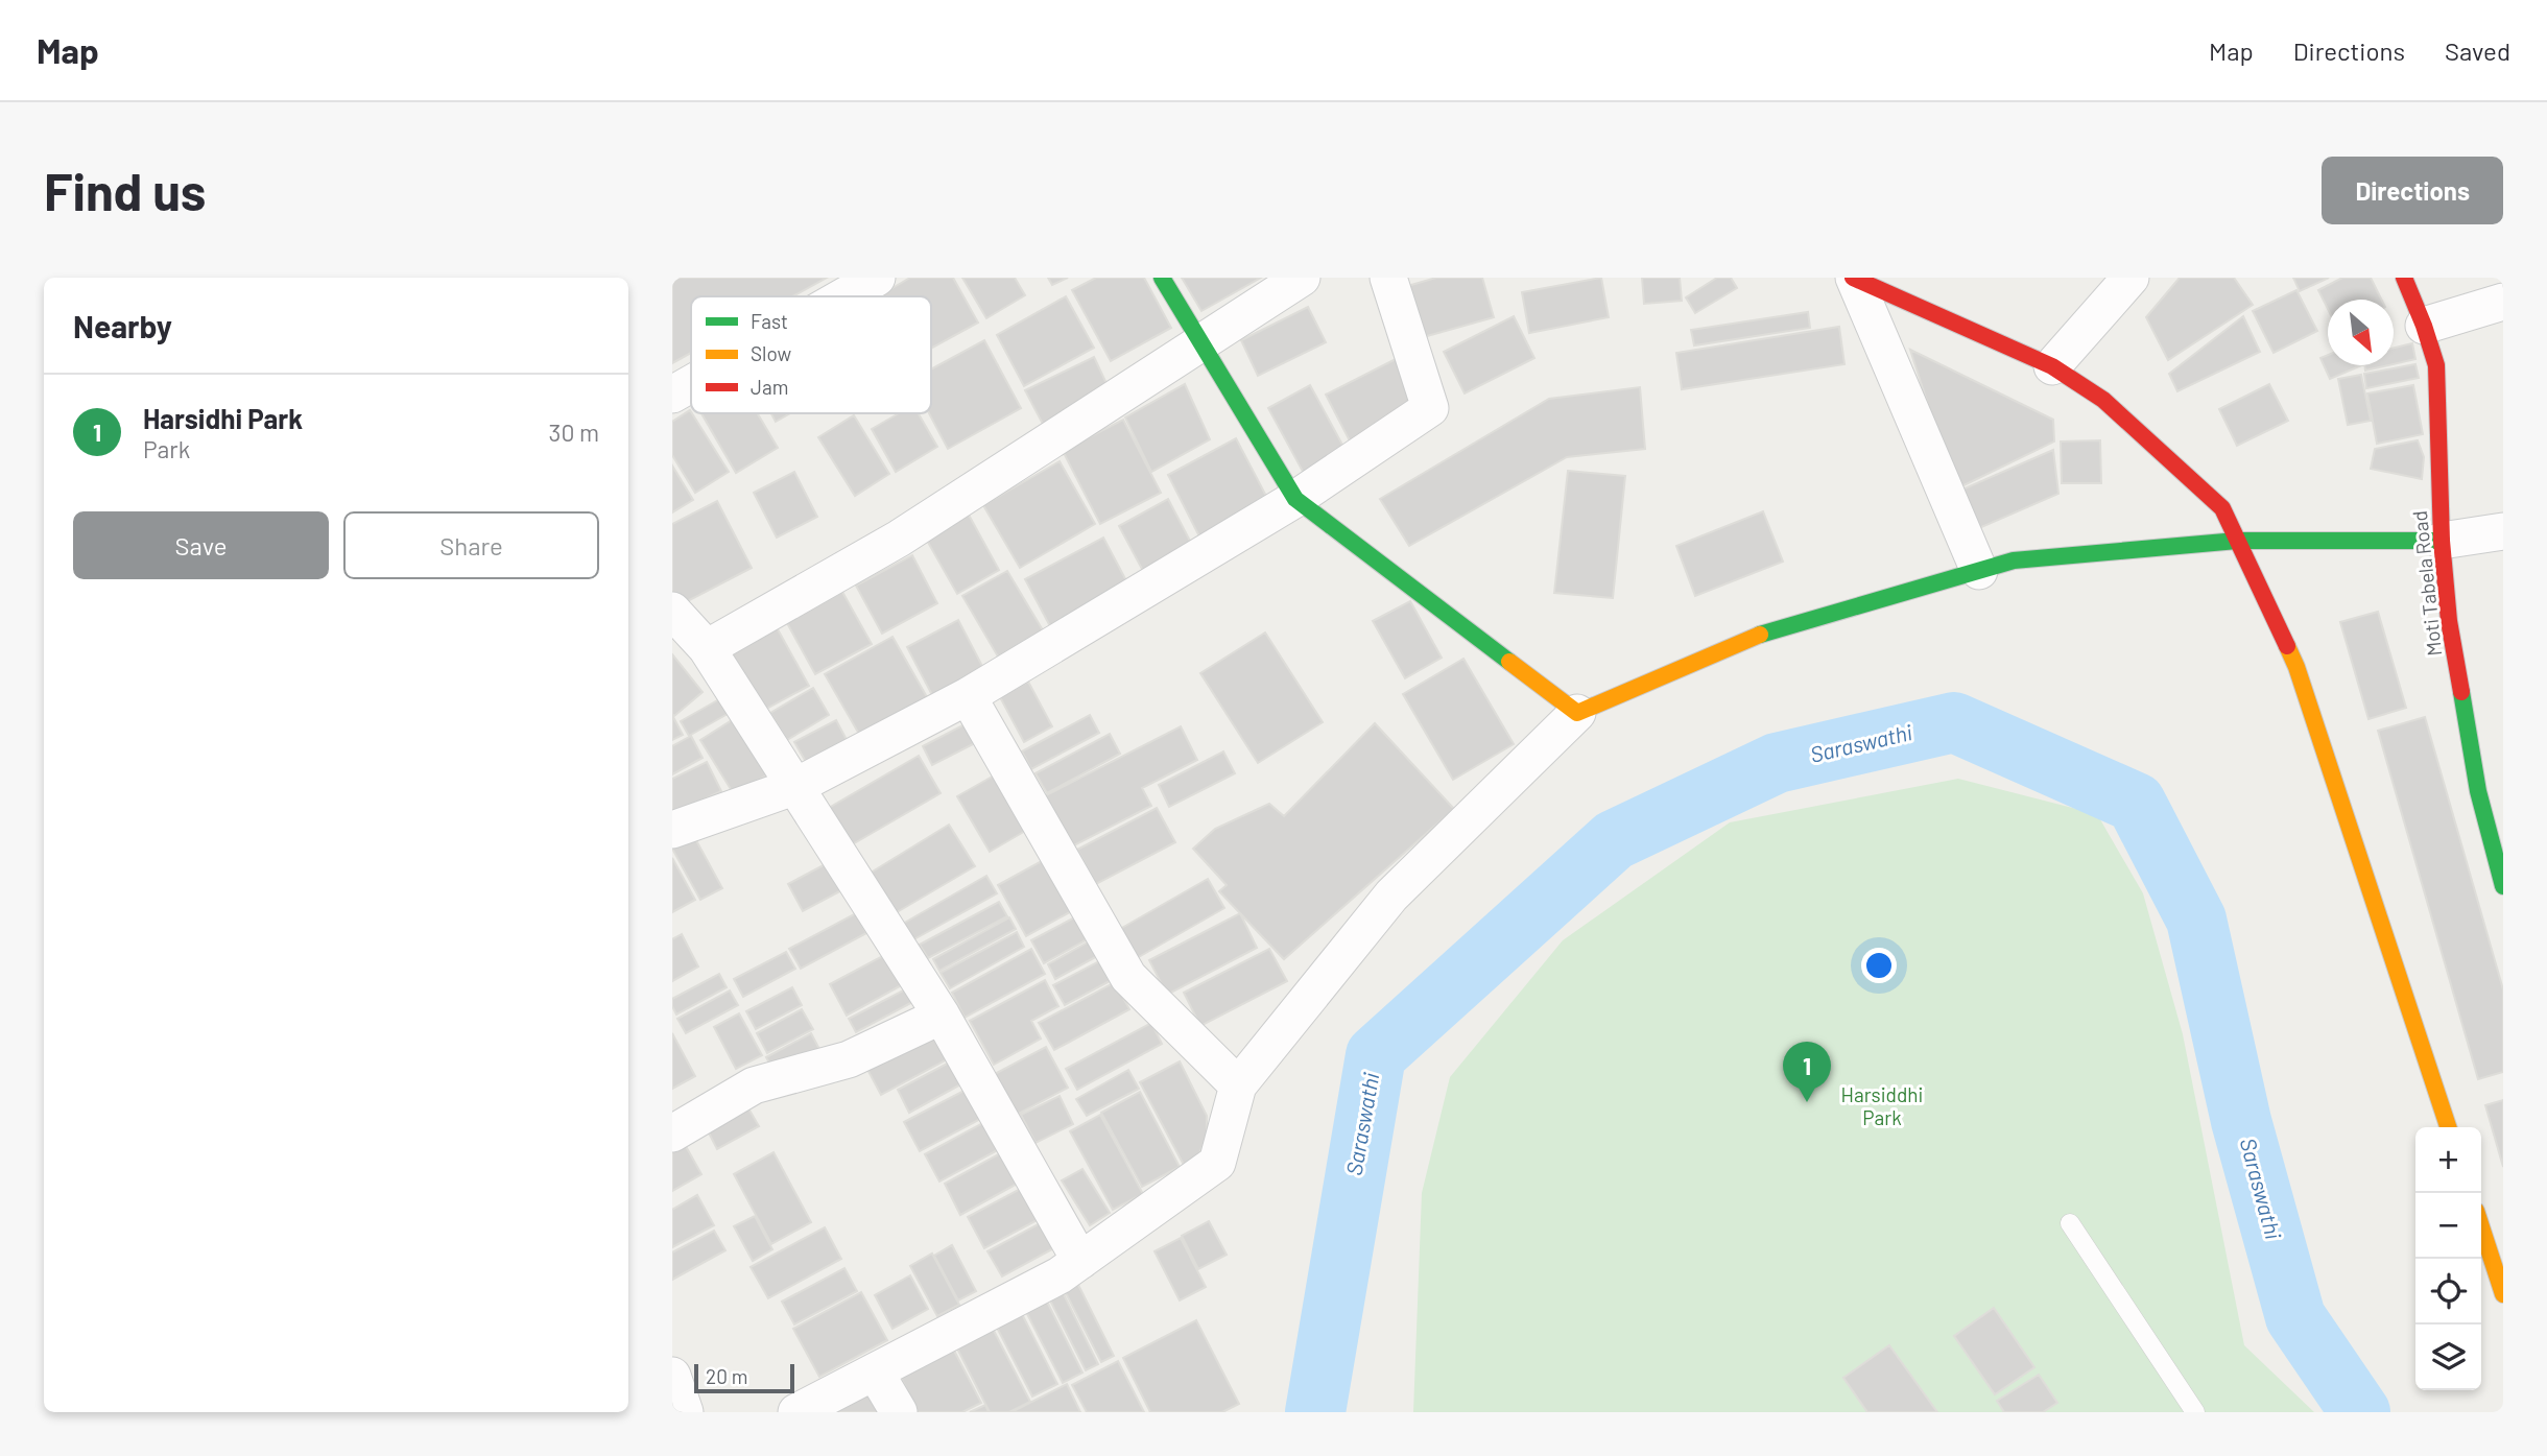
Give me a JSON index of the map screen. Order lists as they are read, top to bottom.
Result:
{
  "streets": {
    "main road": ["Moti Tabela Road"]
  },
  "water": ["Saraswathi"],
  "parks": ["Harsiddhi Park"],
  "legend": ["Fast", "Slow", "Jam"],
  "scale_bar": "20 m",
  "north": "bottom right",
  "page": {
    "header": "Map",
    "nav": ["Map", "Directions", "Saved"],
    "buttons": [
      "Directions",
      ["Save", "Share"]
    ],
    "title": "Find us",
    "heading": "Nearby",
    "list": [
      {
        "mark": "1",
        "name": "Harsidhi Park",
        "note": "Park",
        "value": "30 m"
      }
    ],
    "pins": "1",
    "map_buttons": ["+", "−"],
    "scale": "20 m"
  }
}
